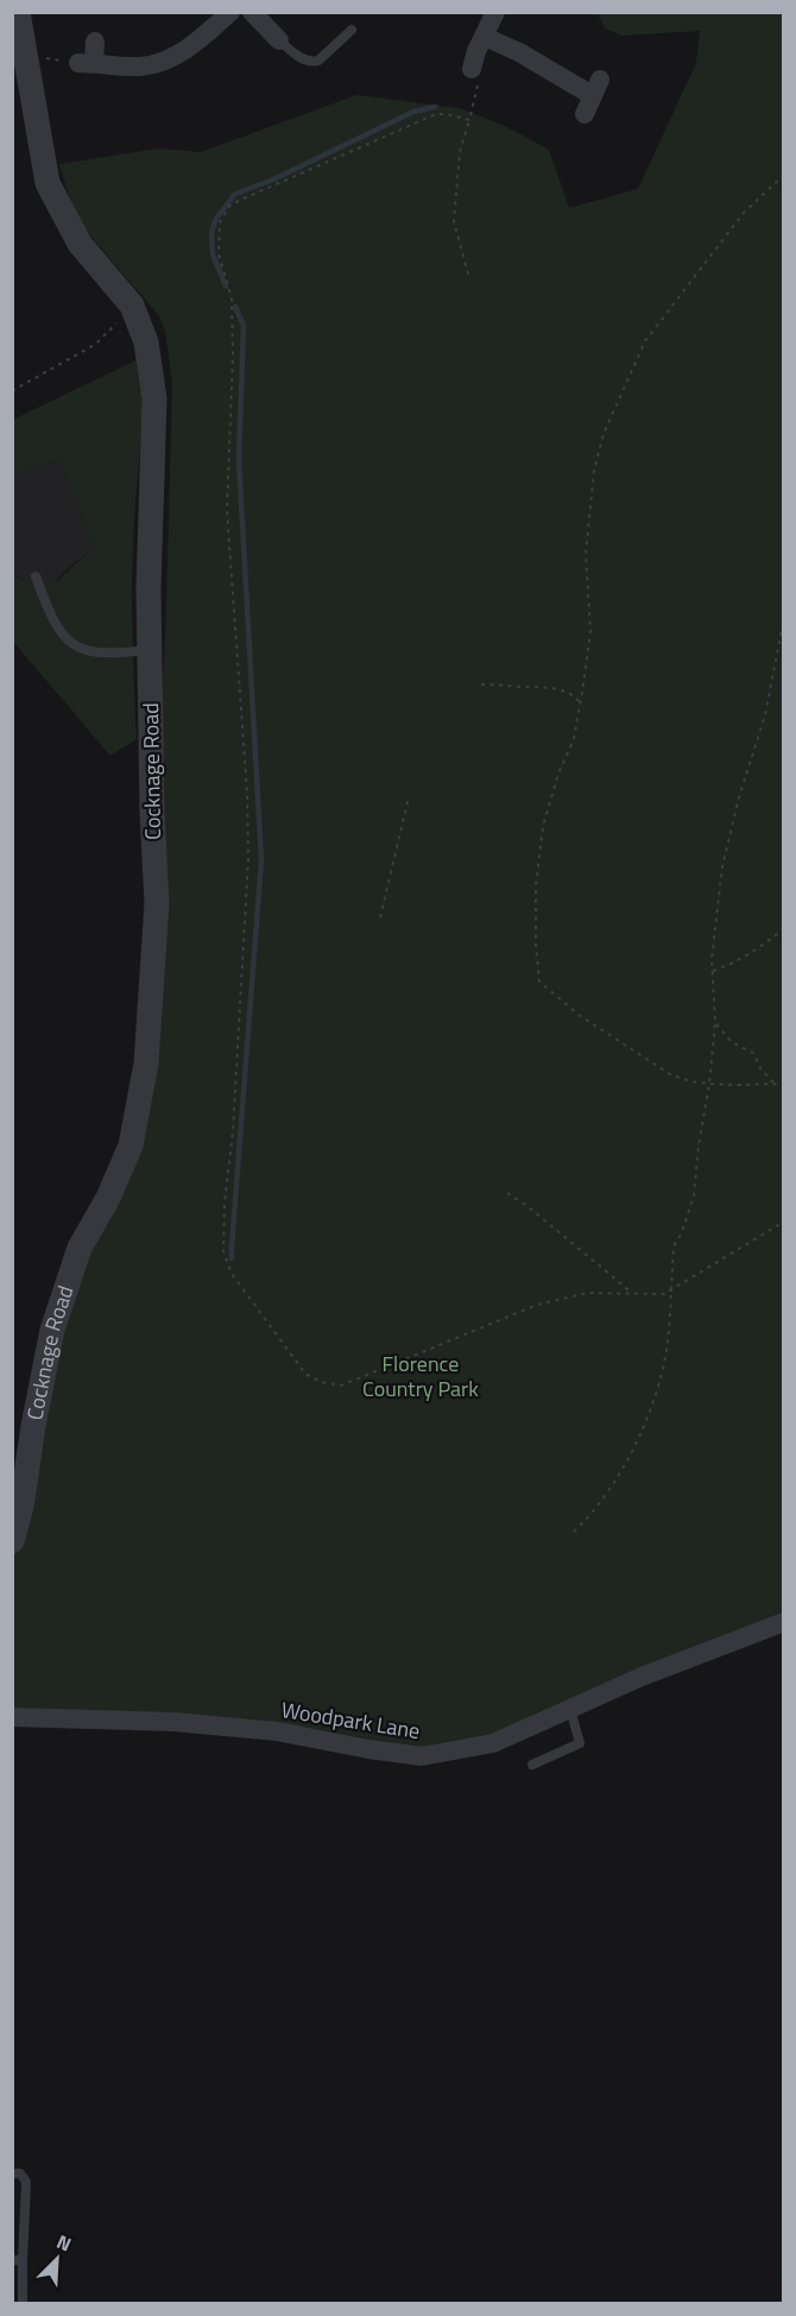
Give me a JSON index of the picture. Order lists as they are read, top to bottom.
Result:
{
  "streets": {
    "street": ["Cocknage Road", "Woodpark Lane"]
  },
  "parks": ["Florence Country Park"],
  "north": "top right"
}
